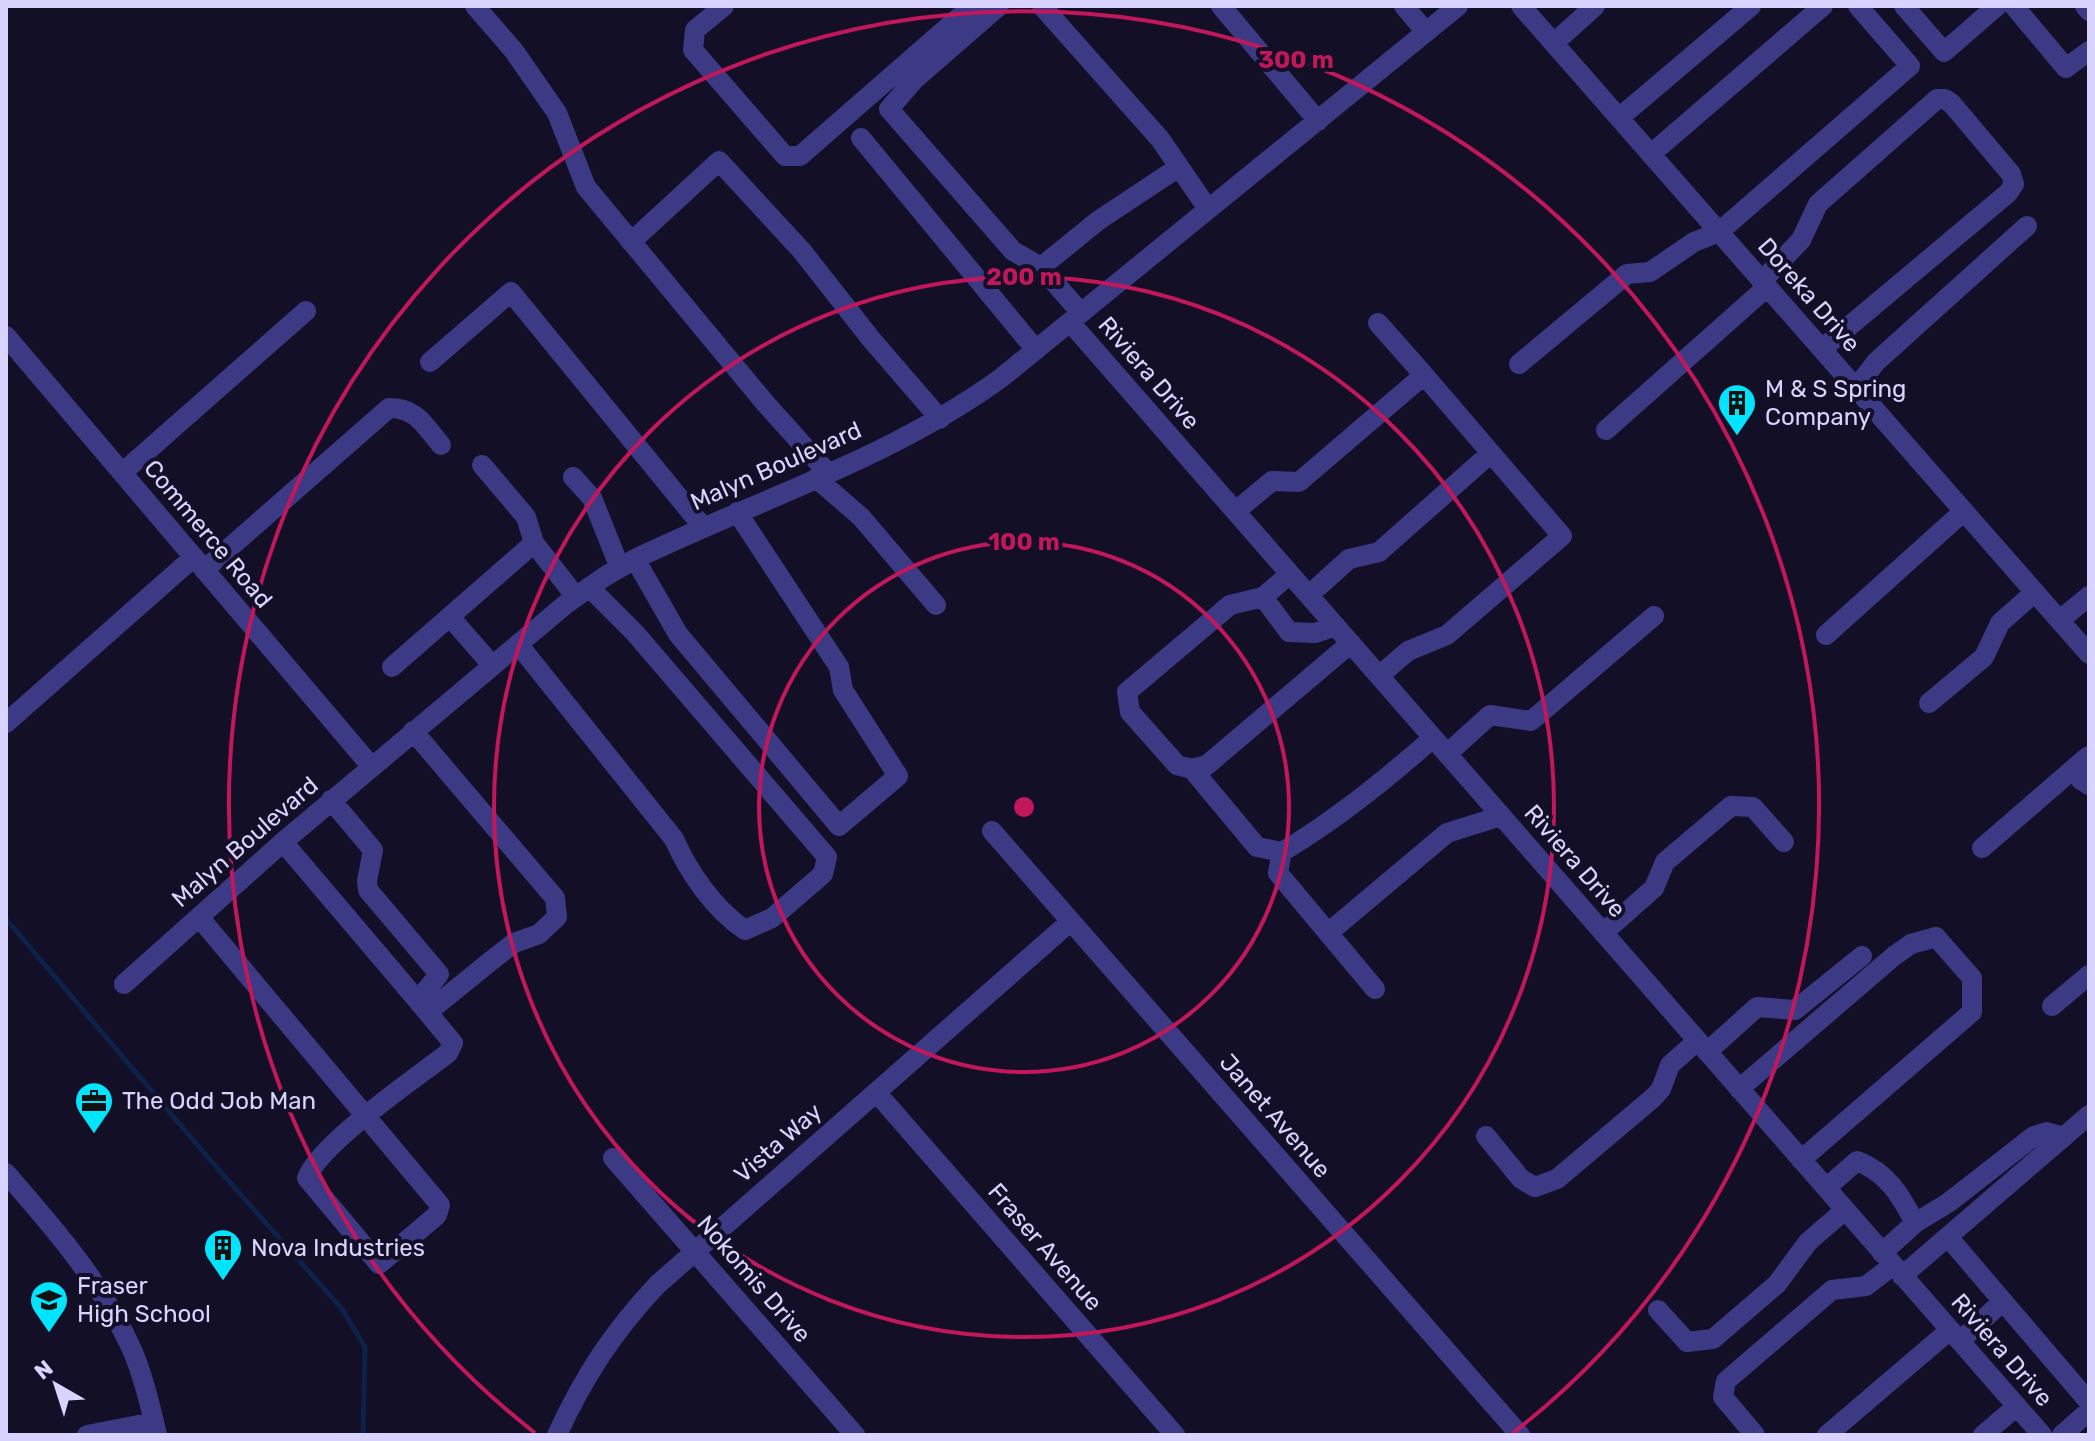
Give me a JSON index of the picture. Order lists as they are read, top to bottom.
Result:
{
  "streets": {
    "street": [
      "Doreka Drive",
      "Riviera Drive",
      "Malyn Boulevard",
      "Commerce Road",
      "Janet Avenue",
      "Vista Way",
      "Fraser Avenue",
      "Nokomis Drive"
    ]
  },
  "crossings": [
    ["Riviera Drive", "Malyn Boulevard"],
    ["Malyn Boulevard", "Commerce Road"],
    ["Janet Avenue", "Vista Way"],
    ["Vista Way", "Fraser Avenue"],
    ["Vista Way", "Nokomis Drive"]
  ],
  "places": {
    "building": ["M & S Spring Company", "Nova Industries"],
    "office": ["The Odd Job Man"],
    "school or university": ["Fraser High School"]
  },
  "north": "top left",
  "rings": ["300 m", "200 m", "100 m"]
}
